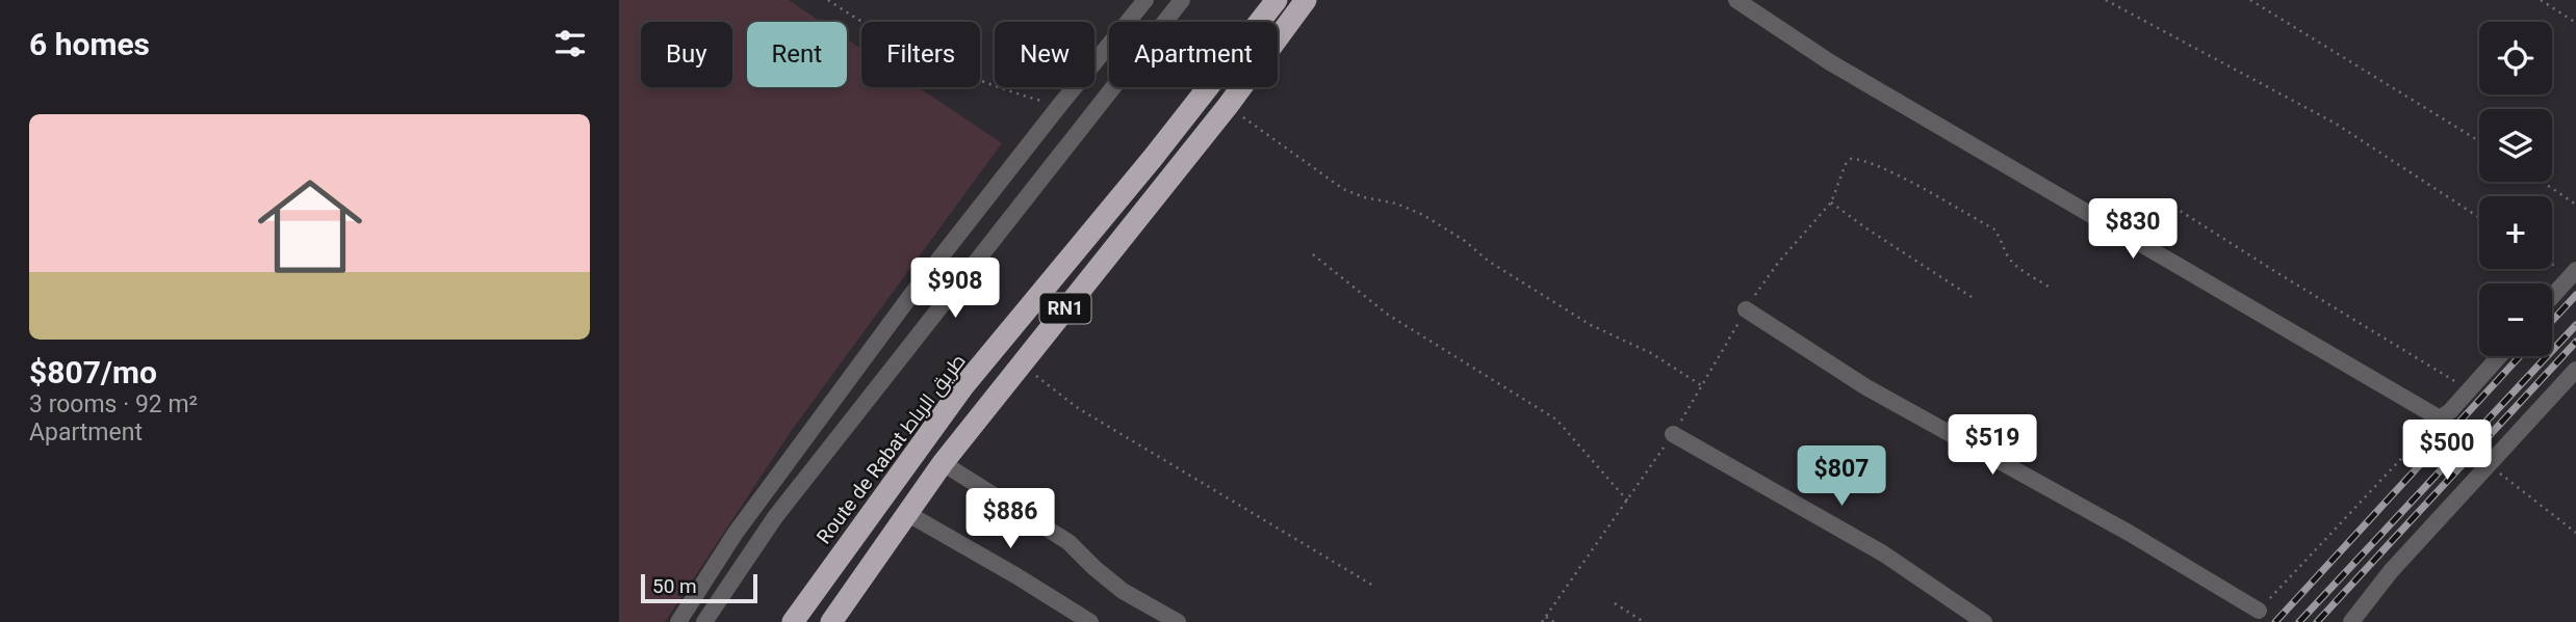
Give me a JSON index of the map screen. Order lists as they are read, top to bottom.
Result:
{
  "streets": {
    "highway": ["RN1", "Route de Rabat طريق الرباط"]
  },
  "scale_bar": "50 m",
  "page": {
    "heading": "6 homes",
    "map_buttons": ["+", "−"],
    "chip": [
      "Buy",
      "Rent",
      "Filters",
      "New",
      "Apartment"
    ],
    "list": [
      {
        "name": "$807/mo",
        "note": "3 rooms · 92 m² · Apartment"
      }
    ],
    "price": [
      "$830",
      "$908",
      "$519",
      "$500",
      "$807",
      "$886"
    ],
    "scale": "50 m"
  }
}
